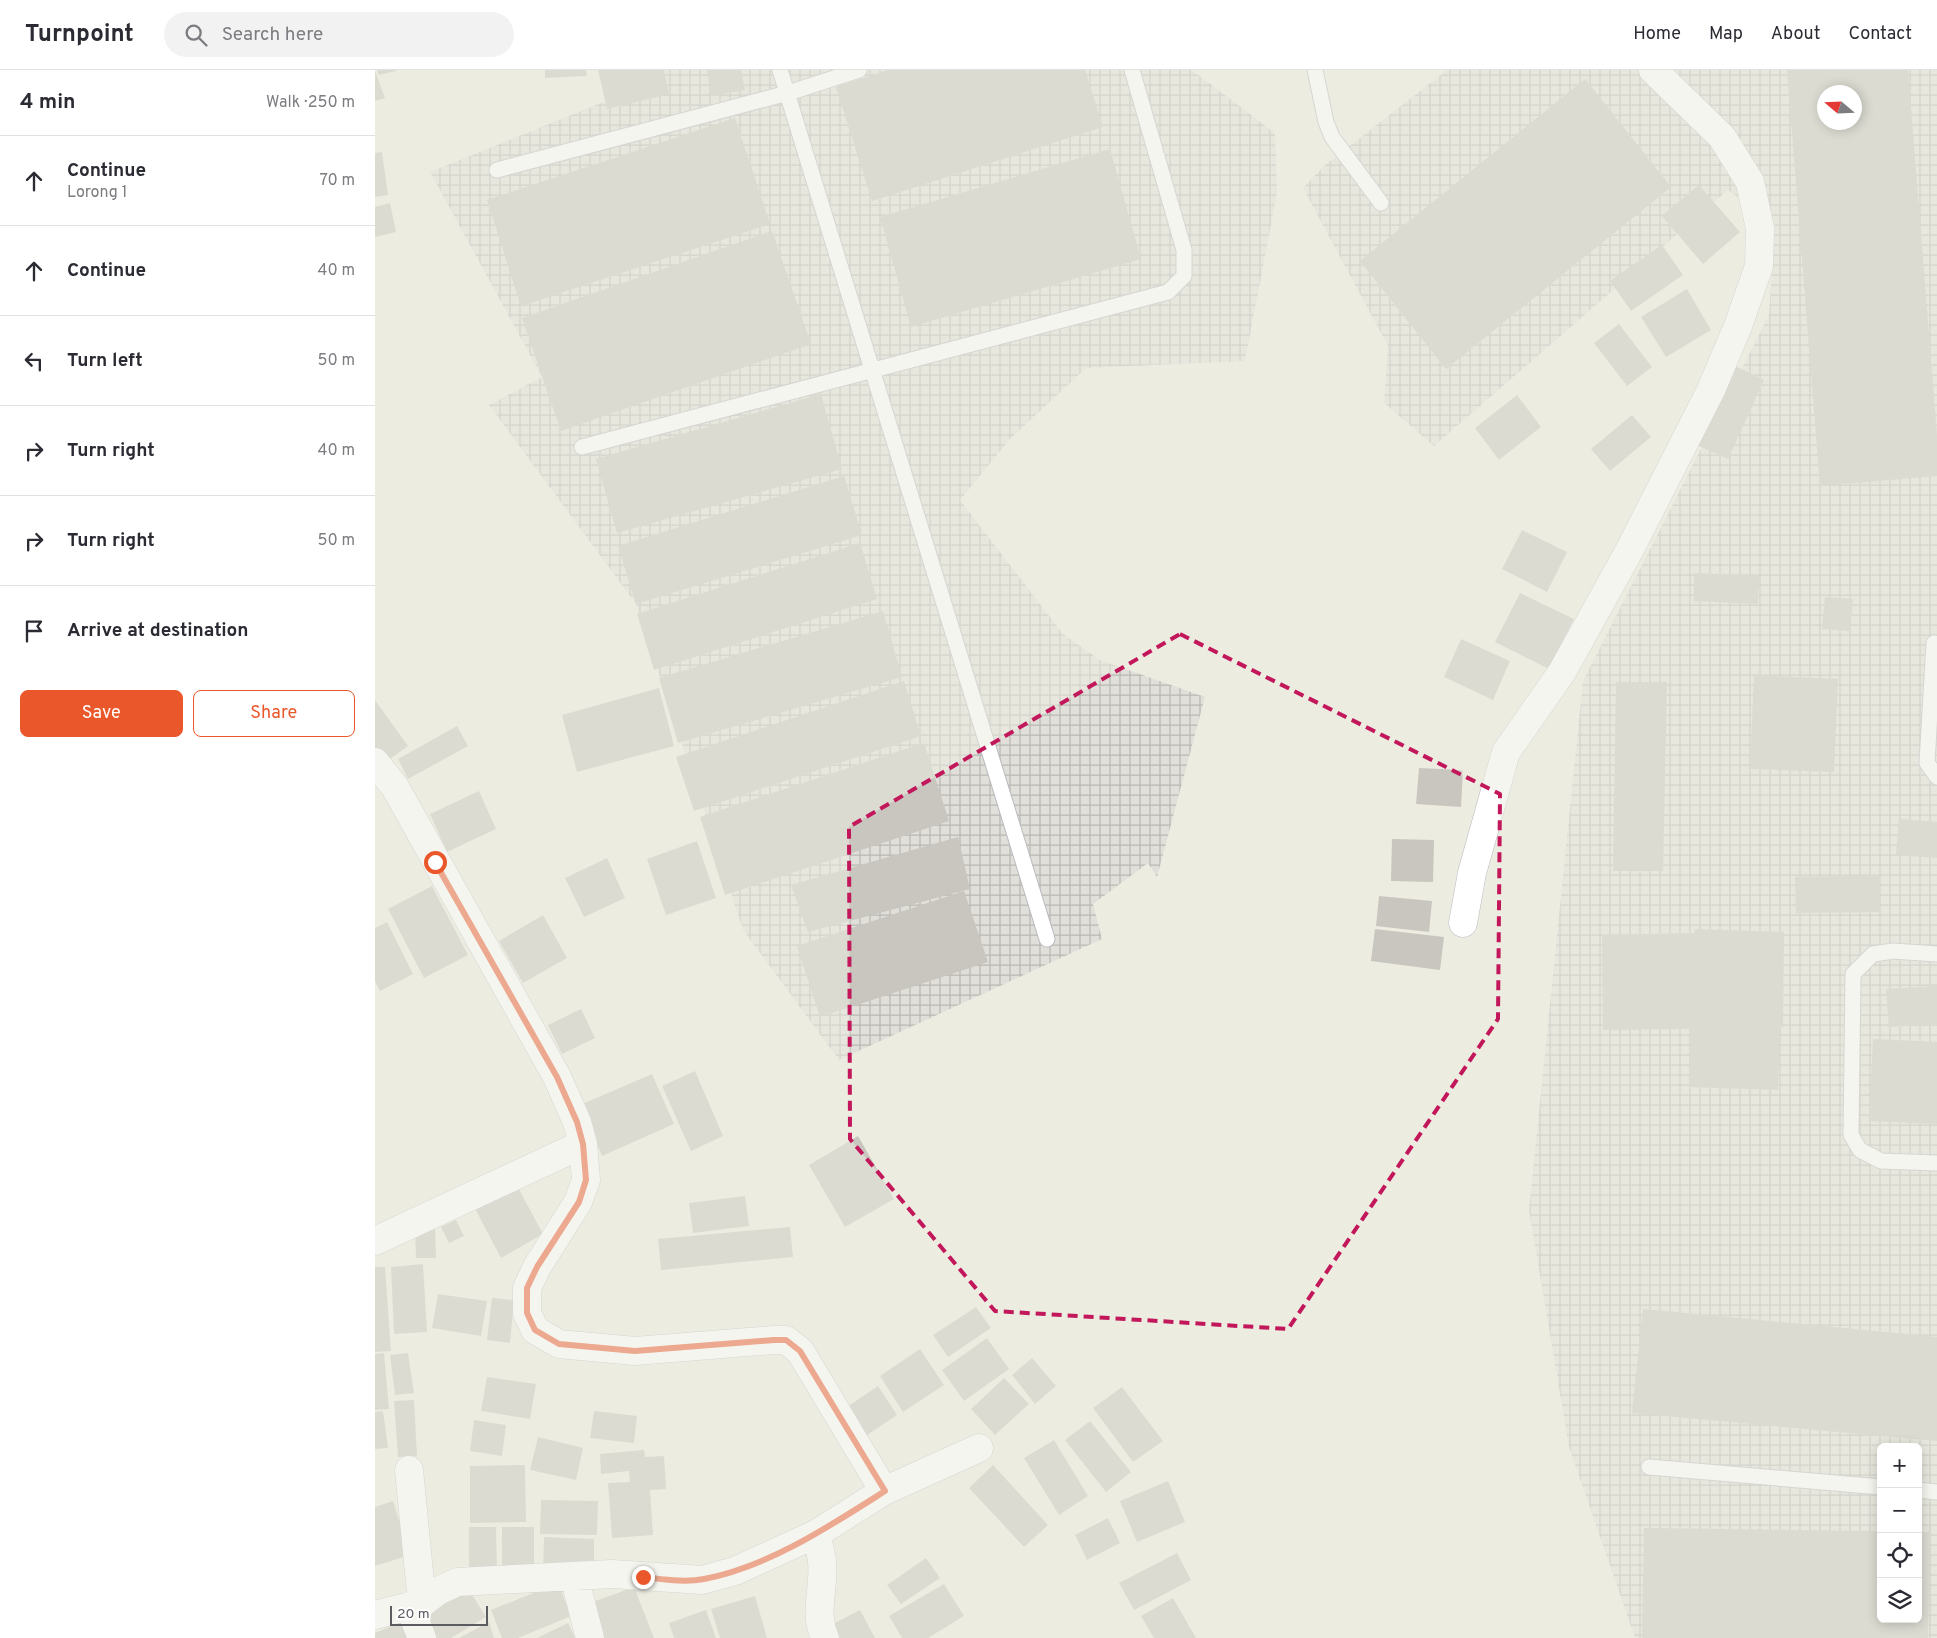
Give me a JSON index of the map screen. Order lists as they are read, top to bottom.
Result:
{
  "scale_bar": "20 m",
  "north": "left",
  "page": {
    "header": "Turnpoint",
    "search": "Search here",
    "nav": [
      "Home",
      "Map",
      "About",
      "Contact"
    ],
    "heading": ["4 min", "Walk · 250 m"],
    "list": [
      ["Continue", "Lorong 1", "70 m"],
      ["Continue", "40 m"],
      ["Turn left", "50 m"],
      ["Turn right", "40 m"],
      ["Turn right", "50 m"],
      "Arrive at destination"
    ],
    "buttons": ["Save", "Share"],
    "map_buttons": ["+", "−"],
    "scale": "20 m"
  }
}
